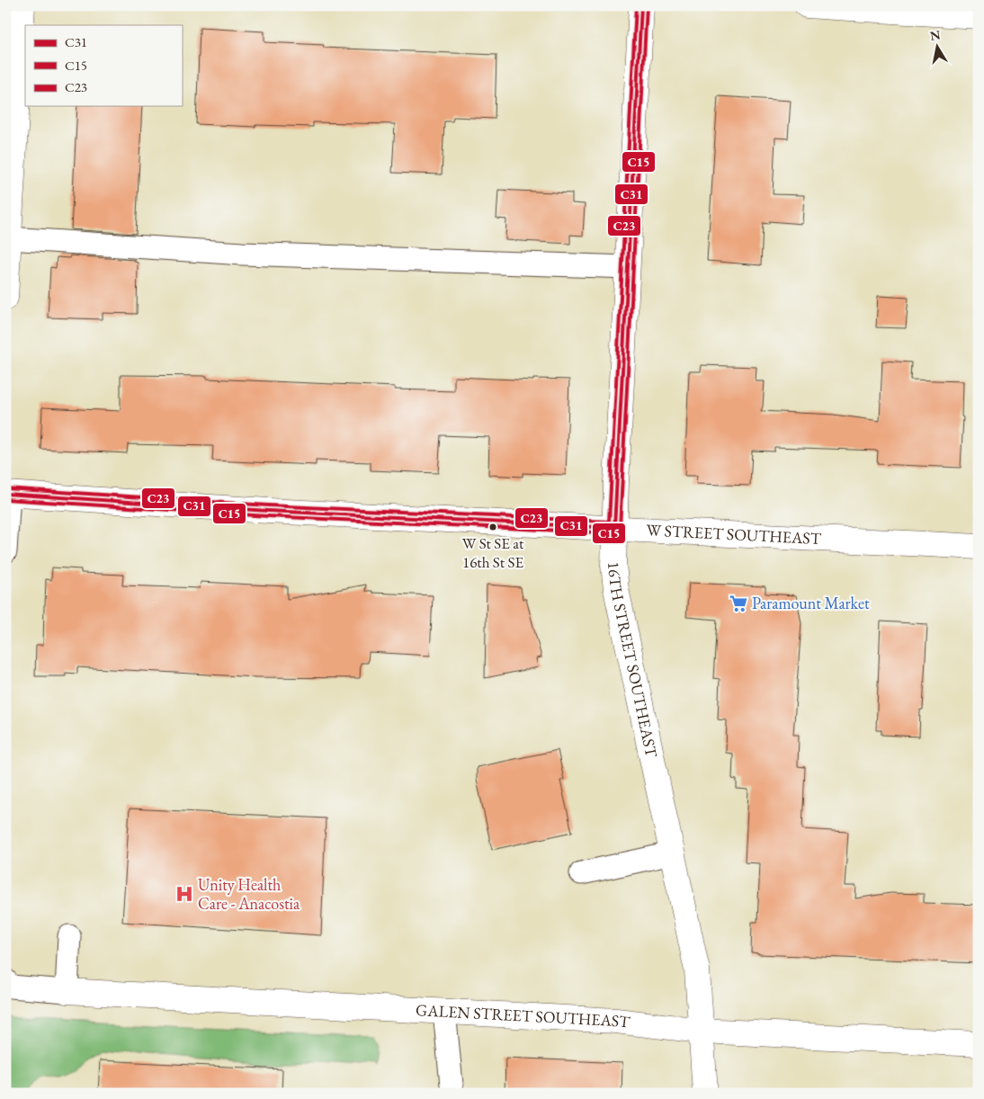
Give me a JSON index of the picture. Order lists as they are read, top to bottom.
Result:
{
  "streets": {
    "street": ["W STREET SOUTHEAST", "16TH STREET SOUTHEAST", "GALEN STREET SOUTHEAST"]
  },
  "crossings": [
    ["W STREET SOUTHEAST", "16TH STREET SOUTHEAST"],
    ["16TH STREET SOUTHEAST", "GALEN STREET SOUTHEAST"]
  ],
  "places": {
    "other": ["W St SE at 16th St SE"],
    "supermarket": ["Paramount Market"],
    "hospital": ["Unity Health Care - Anacostia"]
  },
  "lines": ["transit line C31", "transit line C15", "transit line C23"],
  "legend": ["C31", "C15", "C23"],
  "north": "top"
}
